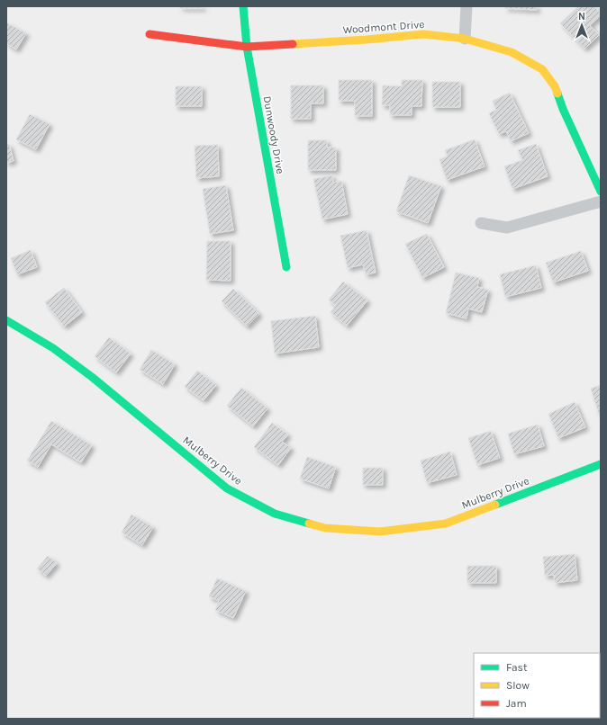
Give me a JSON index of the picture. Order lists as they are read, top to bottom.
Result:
{
  "streets": {
    "street": ["Woodmont Drive", "Dunwoody Drive", "Mulberry Drive"]
  },
  "crossings": [
    ["Woodmont Drive", "Dunwoody Drive"]
  ],
  "legend": ["Fast", "Slow", "Jam"],
  "north": "top"
}
